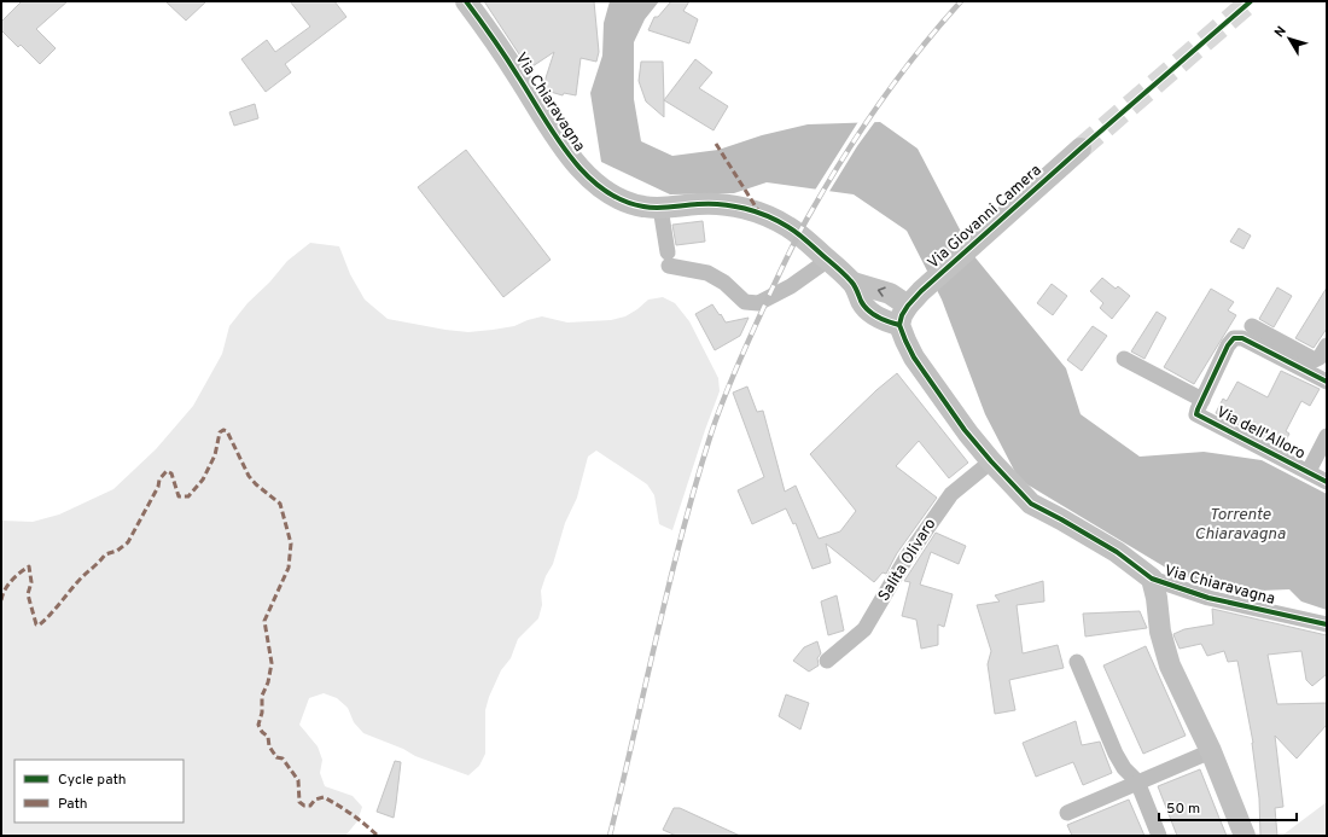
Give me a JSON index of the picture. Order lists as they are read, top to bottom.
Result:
{
  "streets": {
    "street": [
      "Via Chiaravagna",
      "Via Giovanni Camera",
      "Via dell'Alloro",
      "Salita Olivaro"
    ]
  },
  "crossings": [
    ["Via Chiaravagna", "Via Giovanni Camera"],
    ["Via Chiaravagna", "Salita Olivaro"]
  ],
  "water": ["Torrente Chiaravagna"],
  "legend": ["Cycle path", "Path"],
  "scale_bar": "50 m",
  "north": "top left"
}
